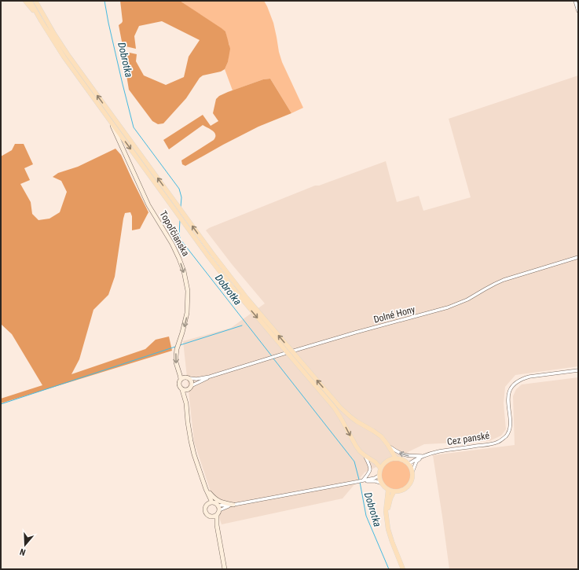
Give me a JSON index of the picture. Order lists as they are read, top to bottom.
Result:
{
  "streets": {
    "street": ["Topoľčianska", "Dolné Hony", "Cez panské"]
  },
  "crossings": [
    ["Topoľčianska", "Dolné Hony"]
  ],
  "one_way": ["Topoľčianska"],
  "water": ["Dobrotka"],
  "north": "bottom"
}
